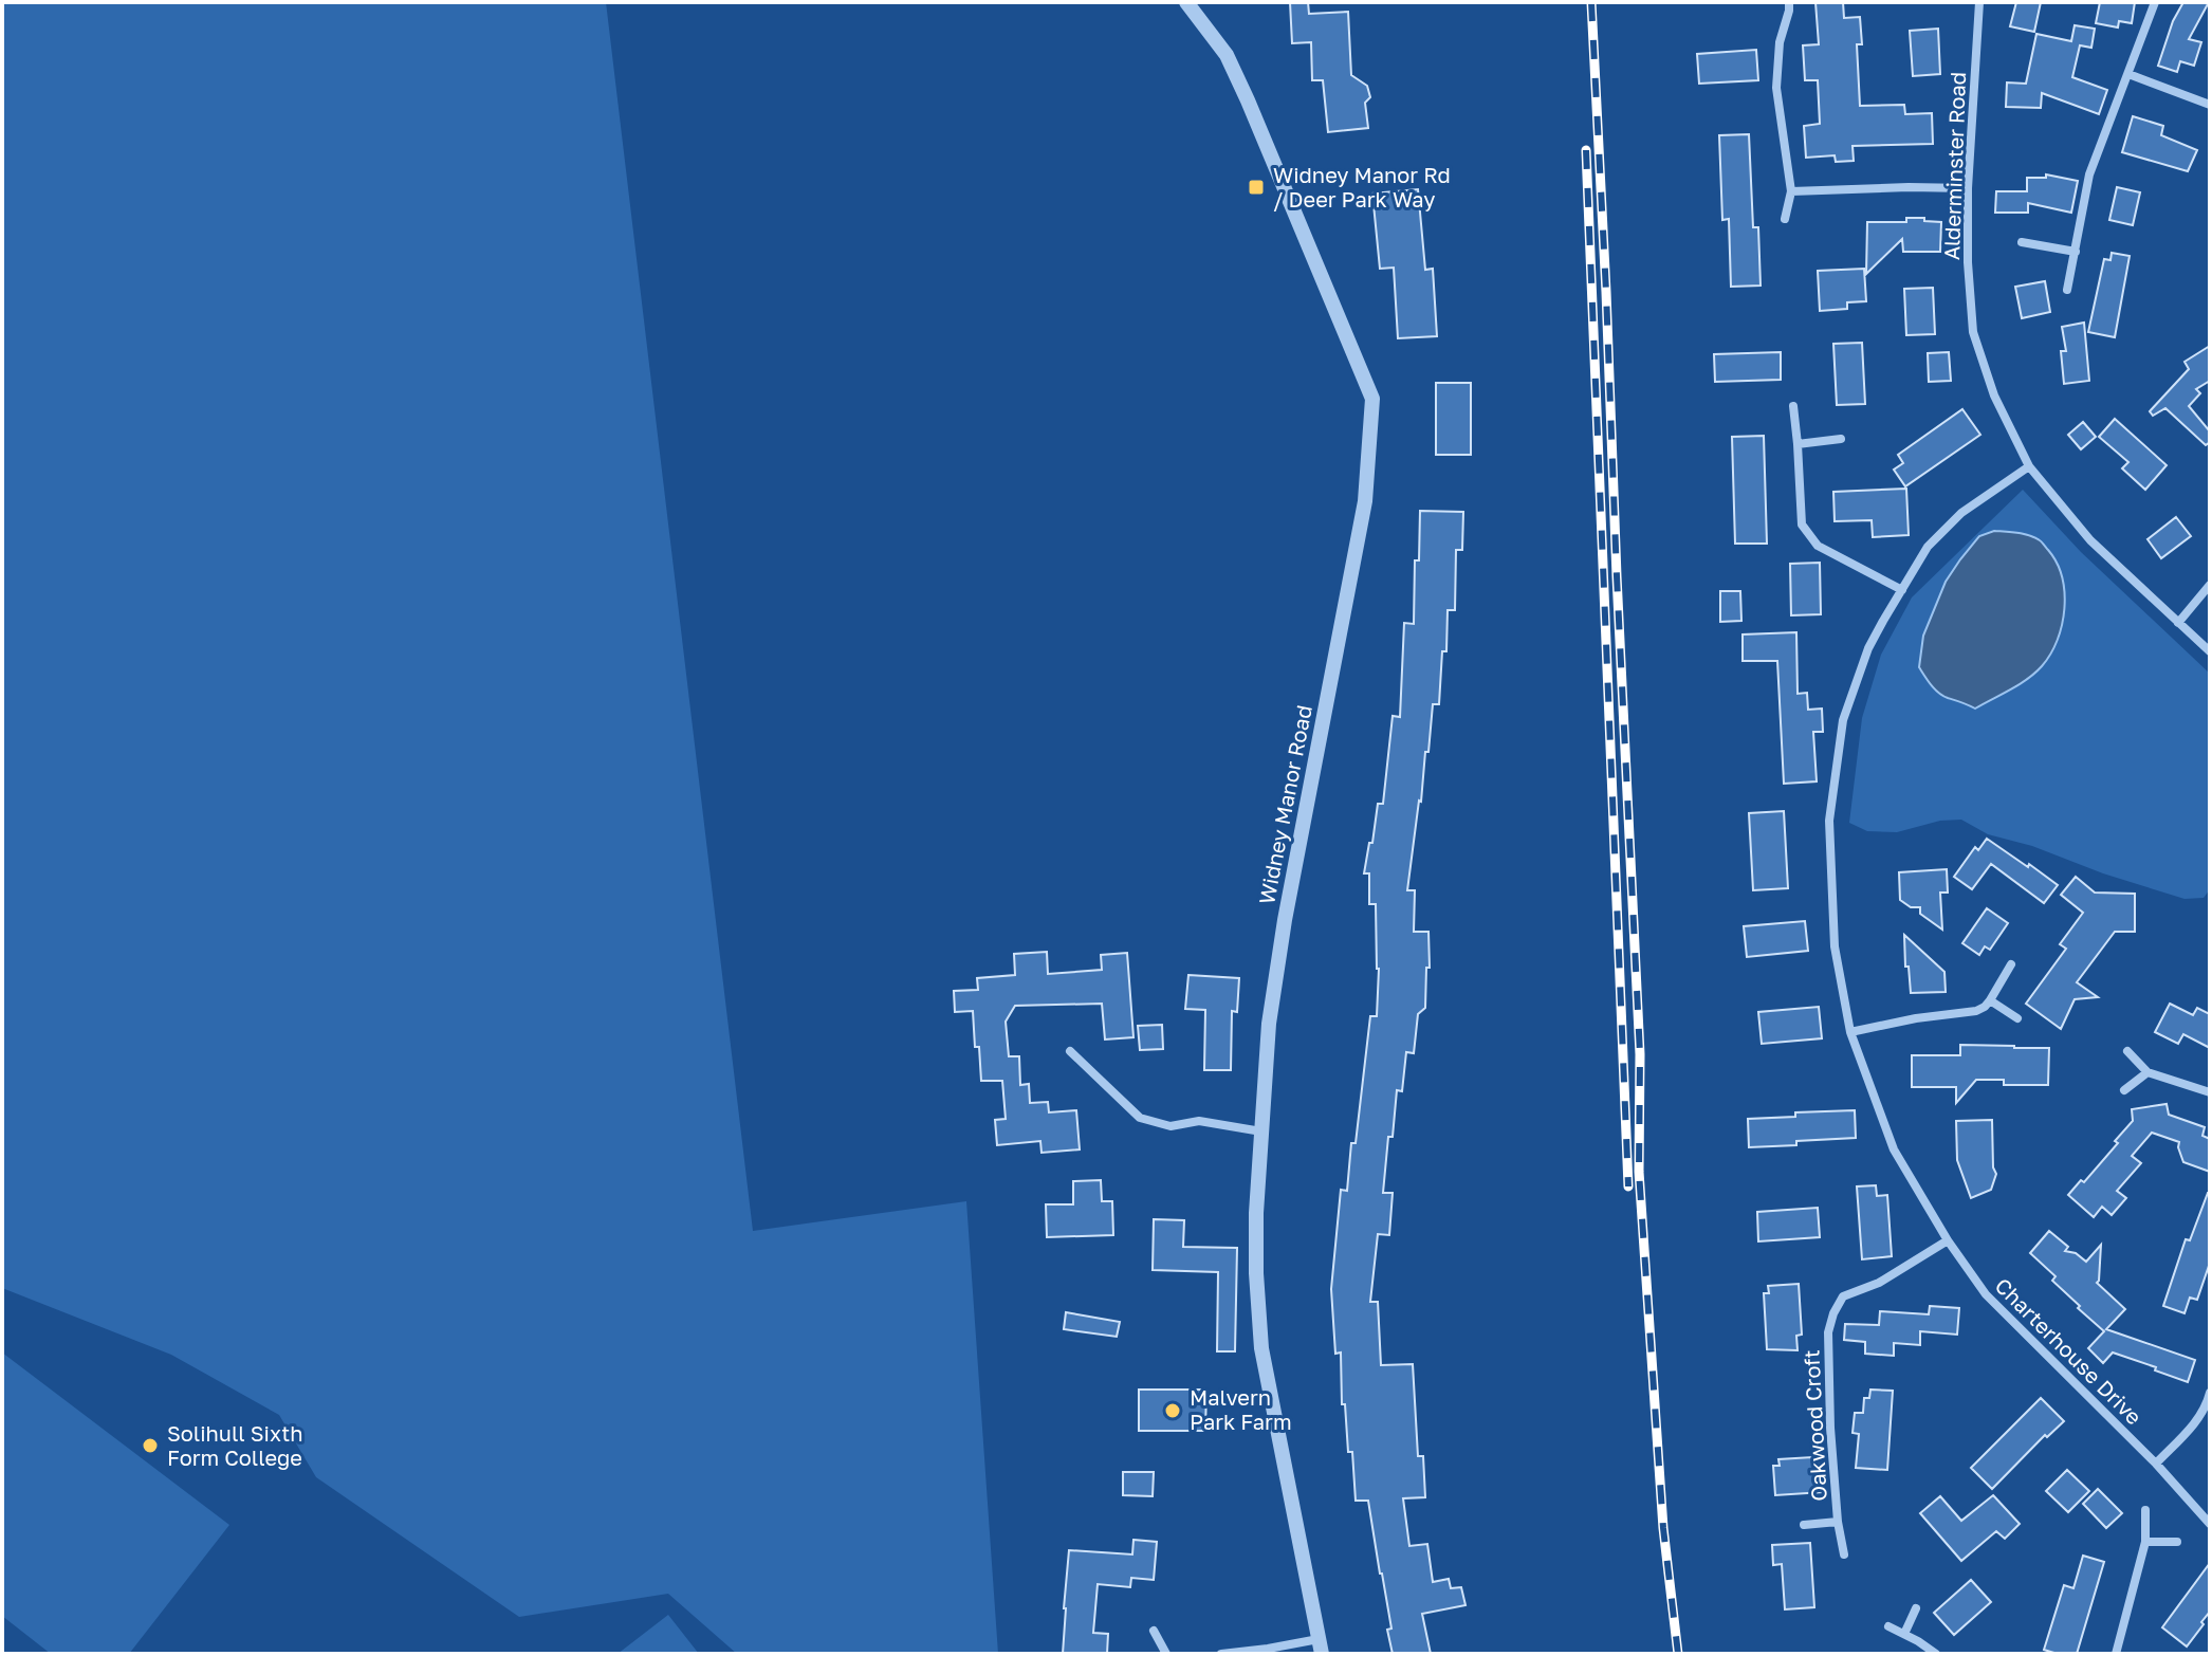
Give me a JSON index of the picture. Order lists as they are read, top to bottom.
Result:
{
  "streets": {
    "street": [
      "Alderminster Road",
      "Widney Manor Road",
      "Charterhouse Drive",
      "Oakwood Croft"
    ]
  },
  "crossings": [
    ["Alderminster Road", "Charterhouse Drive"],
    ["Charterhouse Drive", "Oakwood Croft"]
  ],
  "places": {
    "transit": ["Widney Manor Rd / Deer Park Way"],
    "other": ["Malvern Park Farm", "Solihull Sixth Form College"]
  }
}
